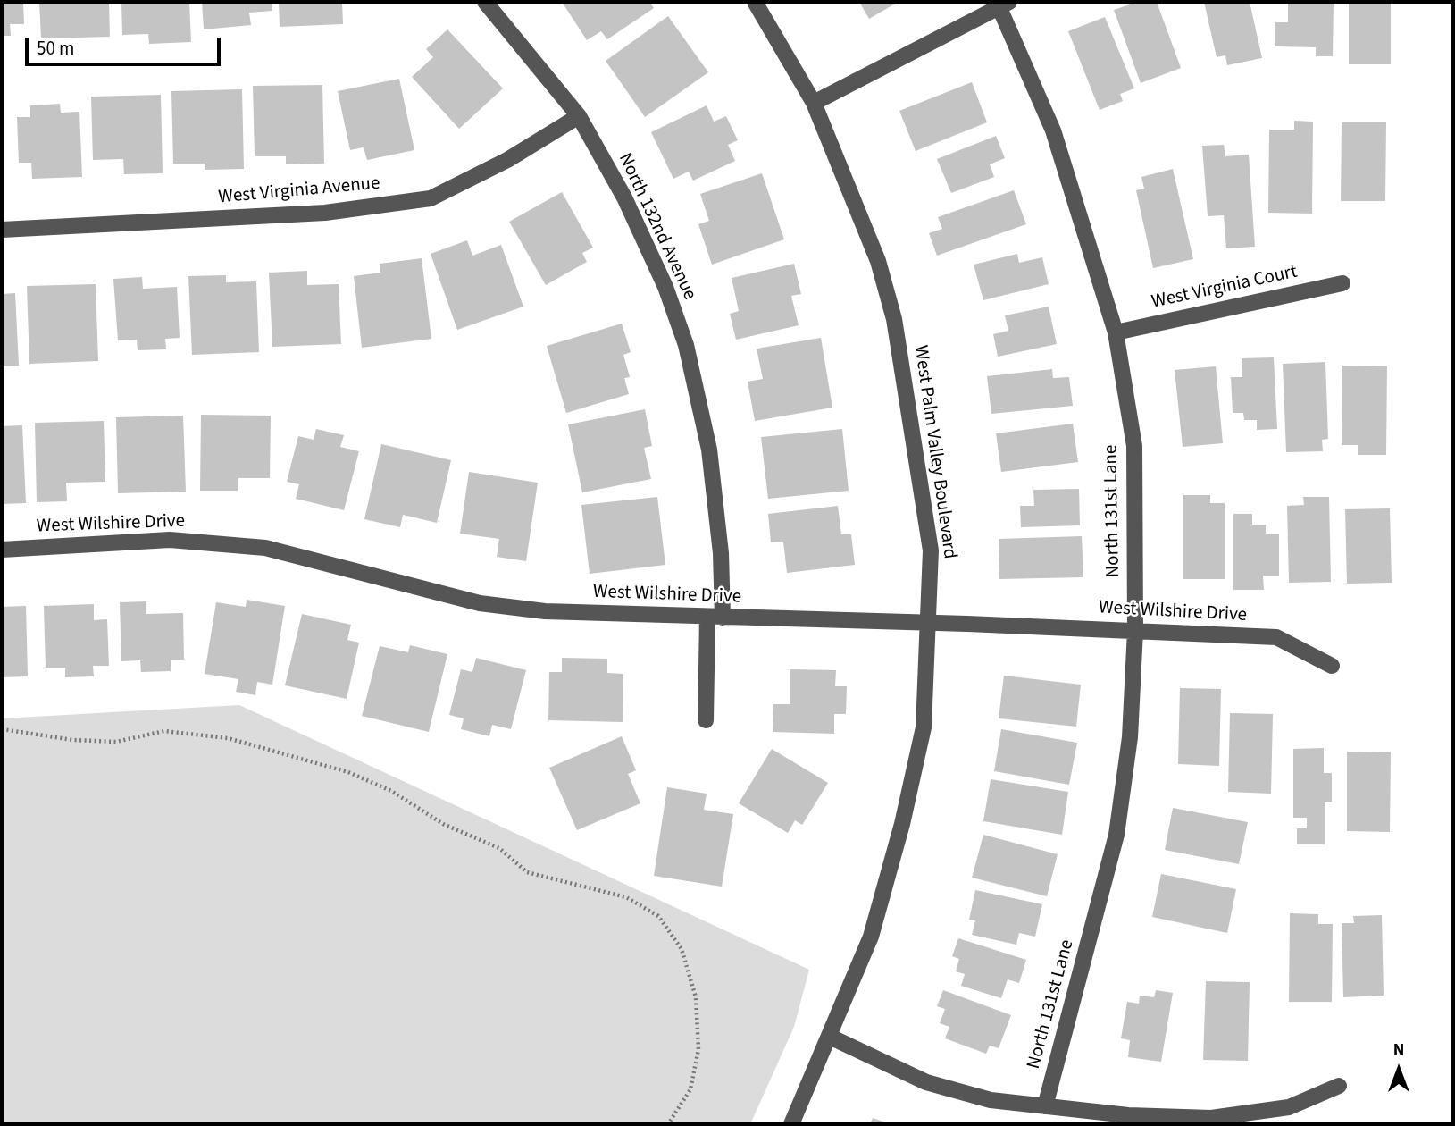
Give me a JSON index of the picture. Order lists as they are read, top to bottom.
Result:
{
  "streets": {
    "street": [
      "West Virginia Avenue",
      "North 132nd Avenue",
      "West Virginia Court",
      "West Palm Valley Boulevard",
      "North 131st Lane",
      "West Wilshire Drive"
    ]
  },
  "crossings": [
    ["West Virginia Avenue", "North 132nd Avenue"],
    ["North 132nd Avenue", "West Wilshire Drive"],
    ["West Virginia Court", "North 131st Lane"],
    ["West Palm Valley Boulevard", "West Wilshire Drive"],
    ["North 131st Lane", "West Wilshire Drive"]
  ],
  "scale_bar": "50 m",
  "north": "top"
}
